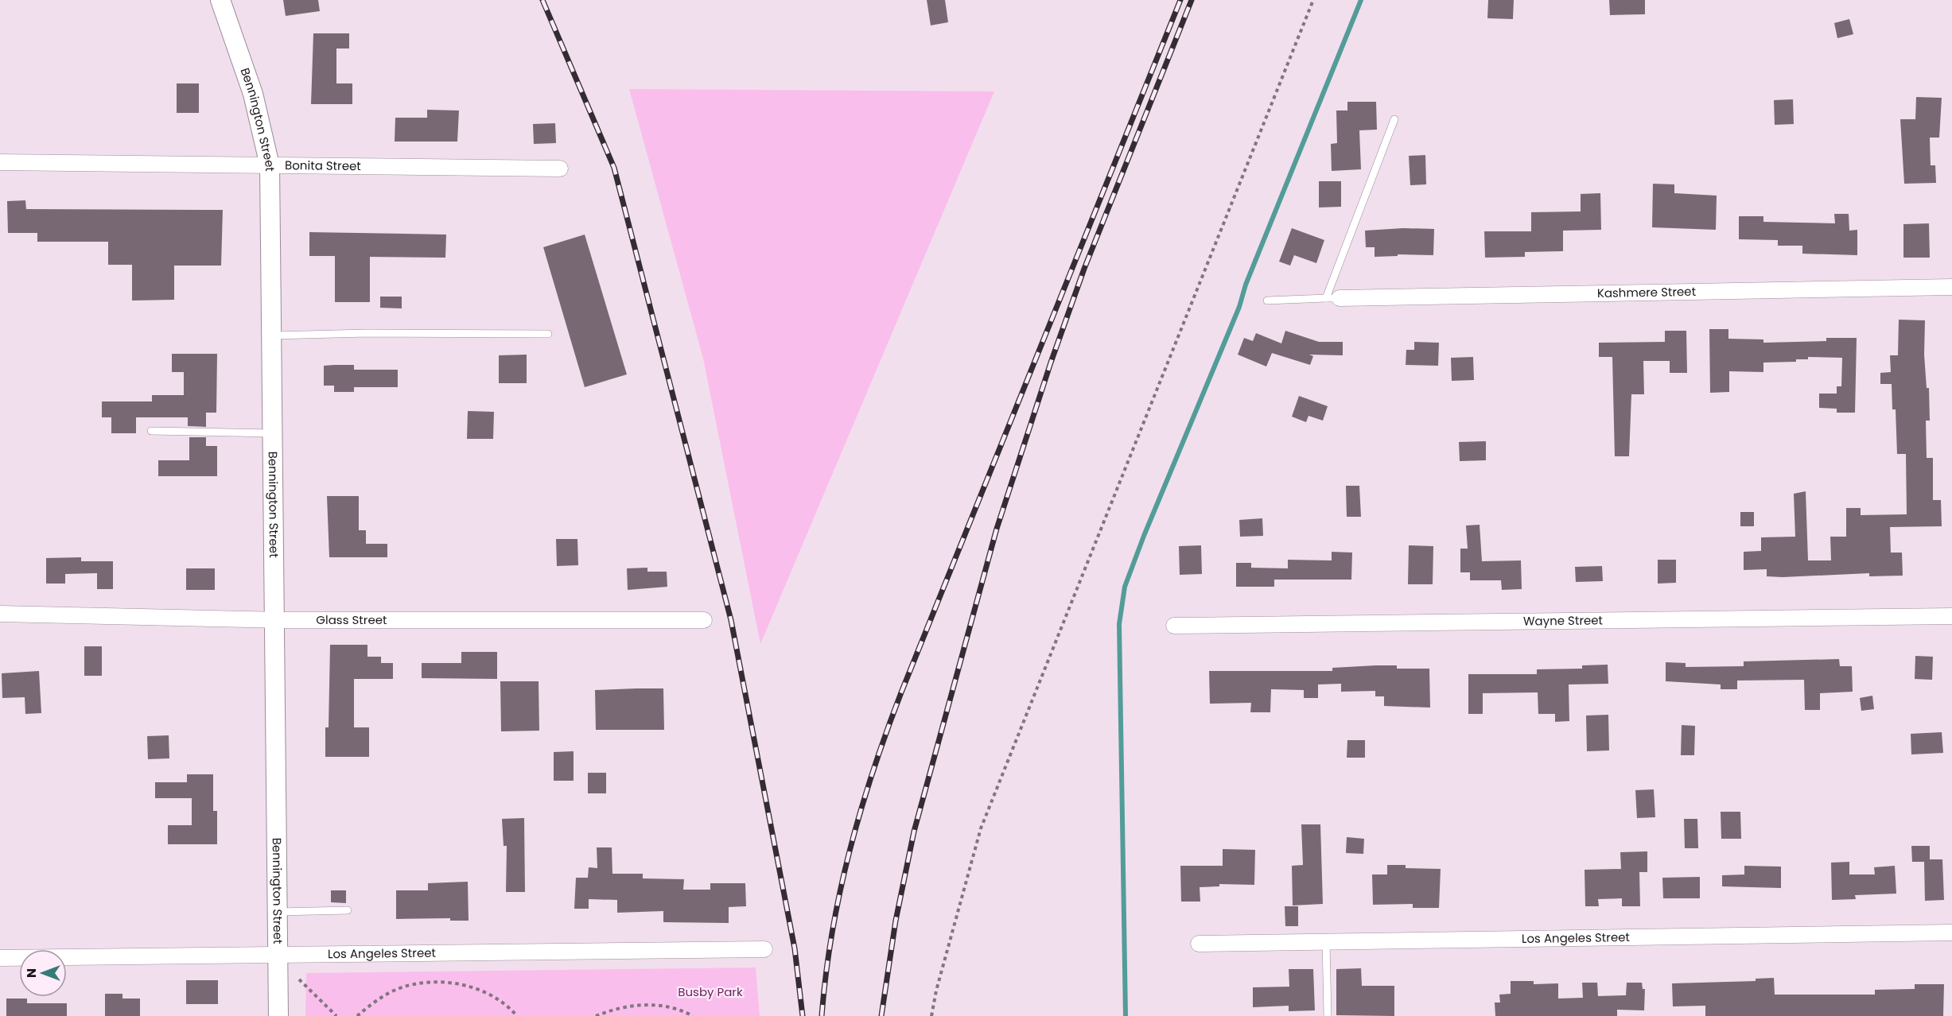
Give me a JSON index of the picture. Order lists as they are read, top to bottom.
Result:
{
  "streets": {
    "street": [
      "Bennington Street",
      "Bonita Street",
      "Kashmere Street",
      "Glass Street",
      "Wayne Street",
      "Los Angeles Street"
    ]
  },
  "crossings": [
    ["Bennington Street", "Bonita Street"],
    ["Bennington Street", "Glass Street"],
    ["Bennington Street", "Los Angeles Street"]
  ],
  "parks": ["Busby Park"],
  "north": "left"
}
